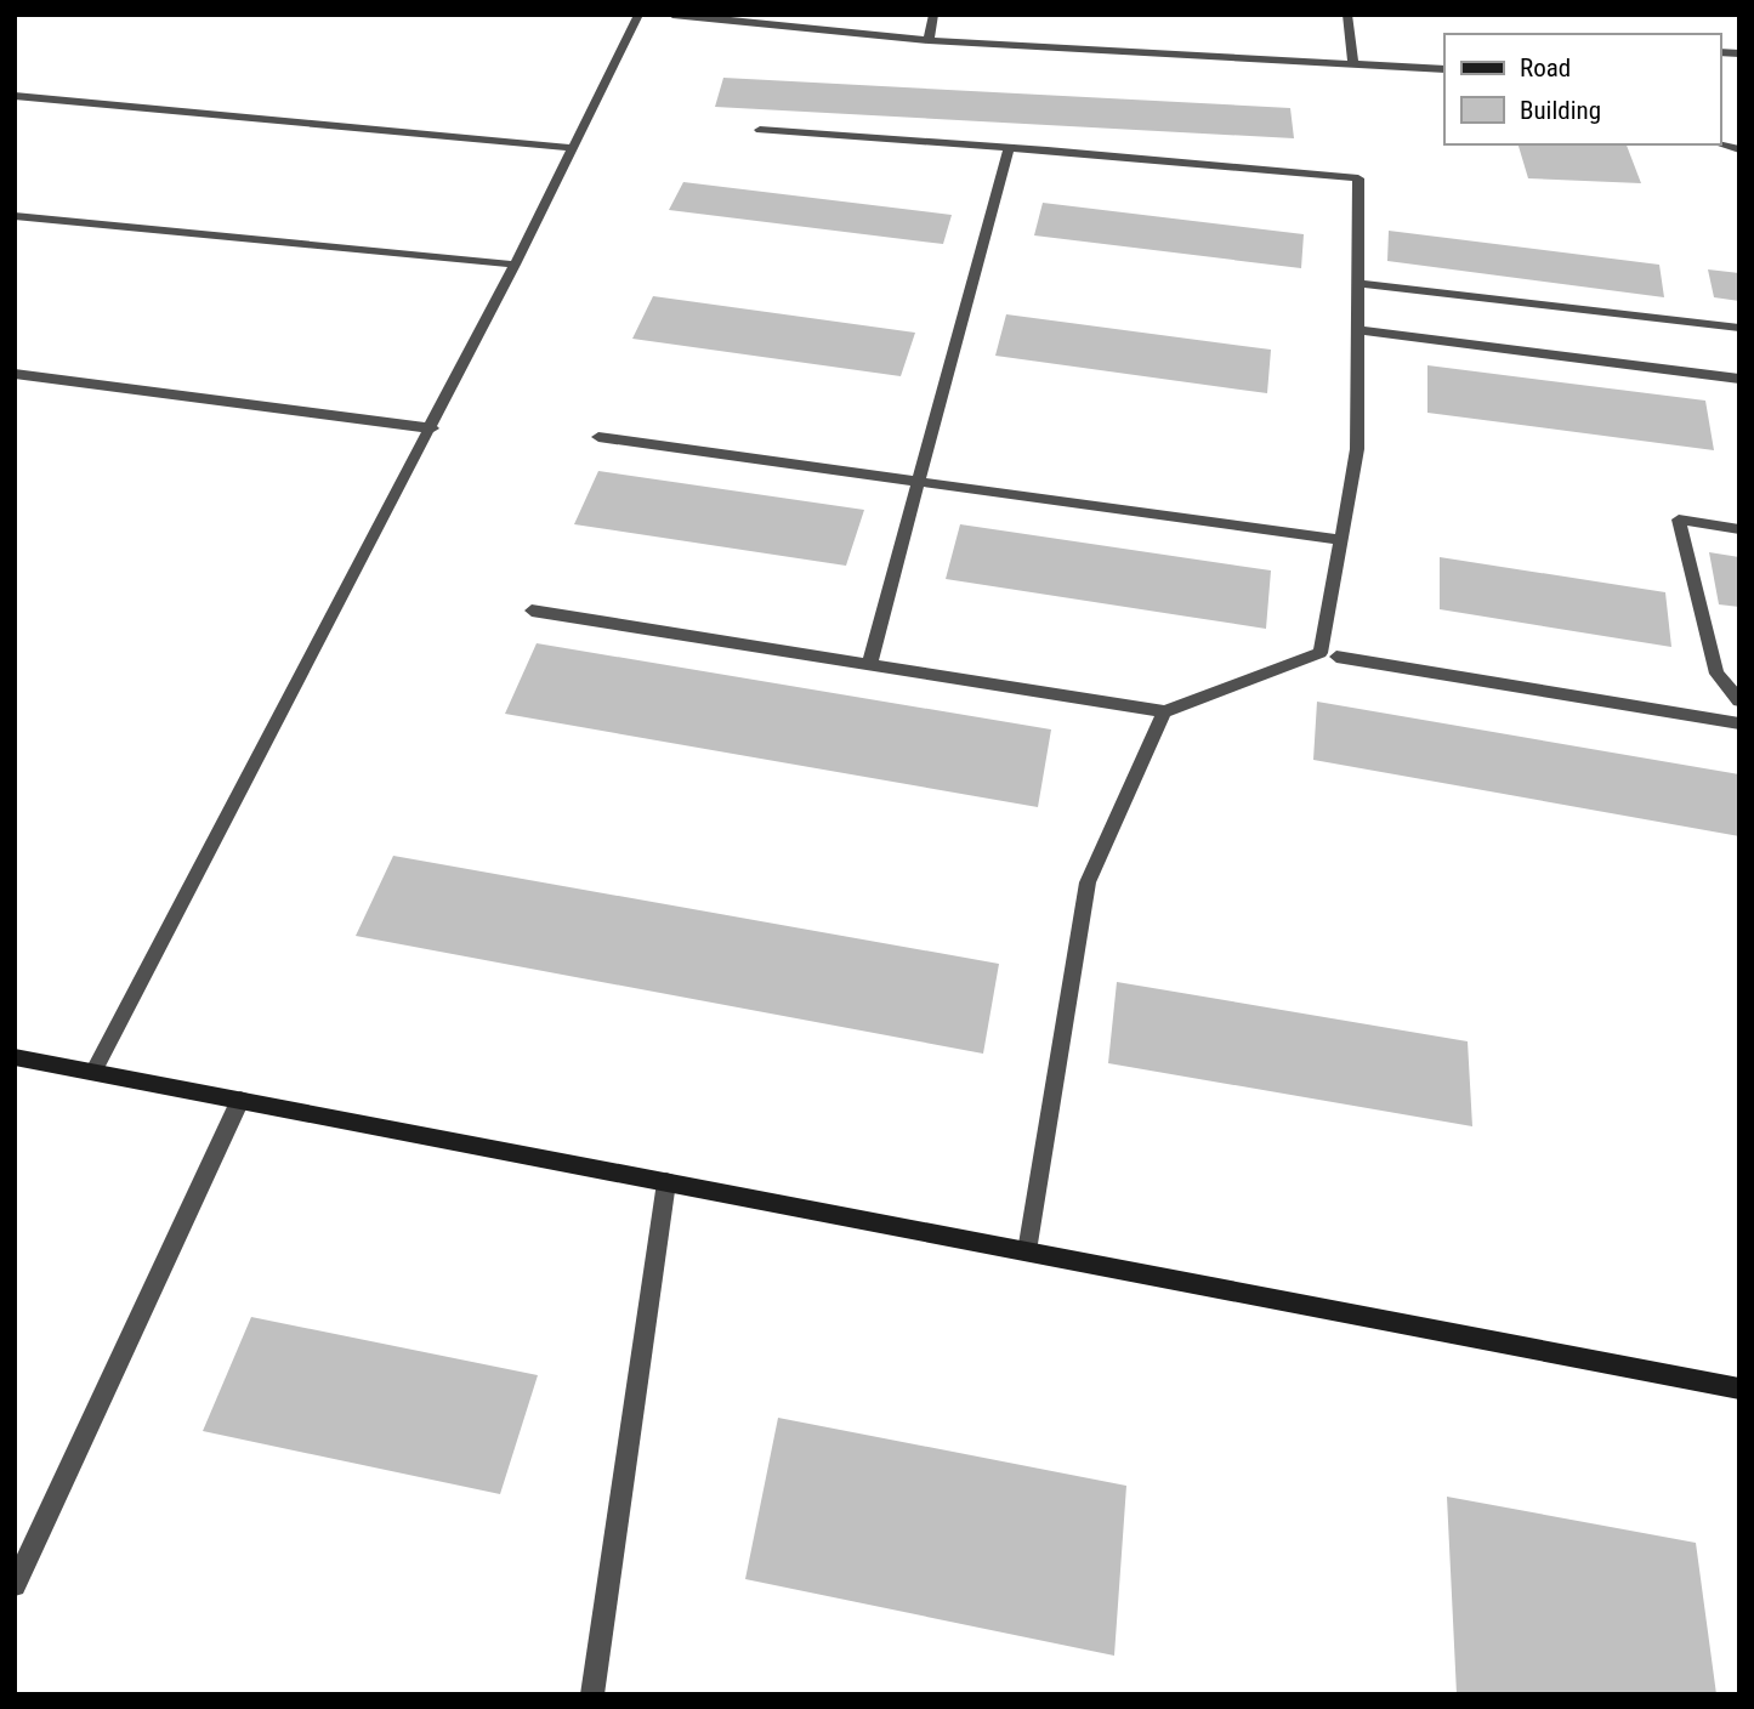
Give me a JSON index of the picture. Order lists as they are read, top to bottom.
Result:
{
  "legend": ["Road", "Building"]
}
